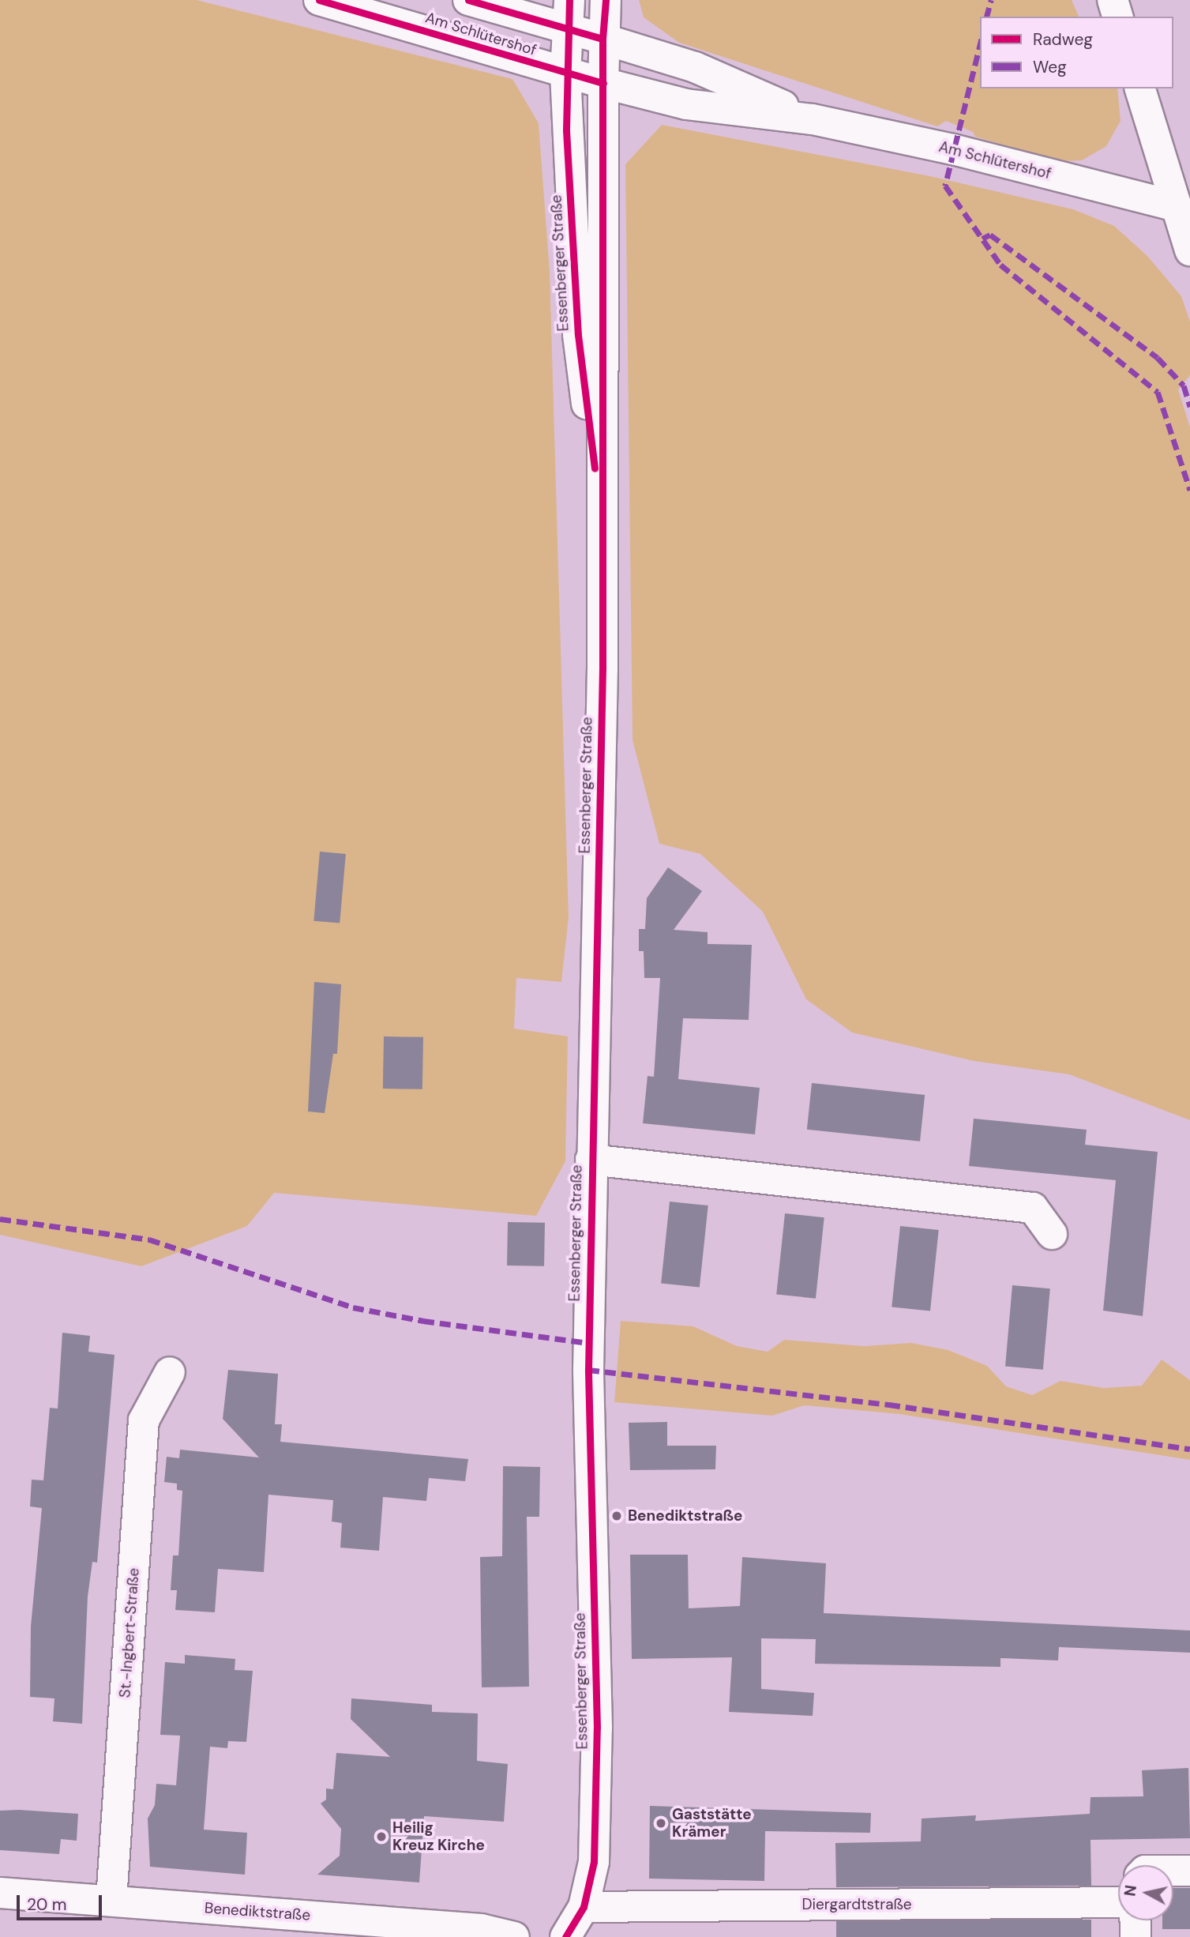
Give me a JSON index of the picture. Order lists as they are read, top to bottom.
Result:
{
  "streets": {
    "street": [
      "Am Schlütershof",
      "Essenberger Straße",
      "St.-Ingbert-Straße",
      "Diergardtstraße",
      "Benediktstraße"
    ]
  },
  "crossings": [
    ["Am Schlütershof", "Essenberger Straße"],
    ["Essenberger Straße", "Diergardtstraße"],
    ["St.-Ingbert-Straße", "Benediktstraße"]
  ],
  "places": ["Benediktstraße", "Gaststätte Krämer", "Heilig Kreuz Kirche"],
  "legend": ["Radweg", "Weg"],
  "scale_bar": "20 m",
  "north": "left"
}
